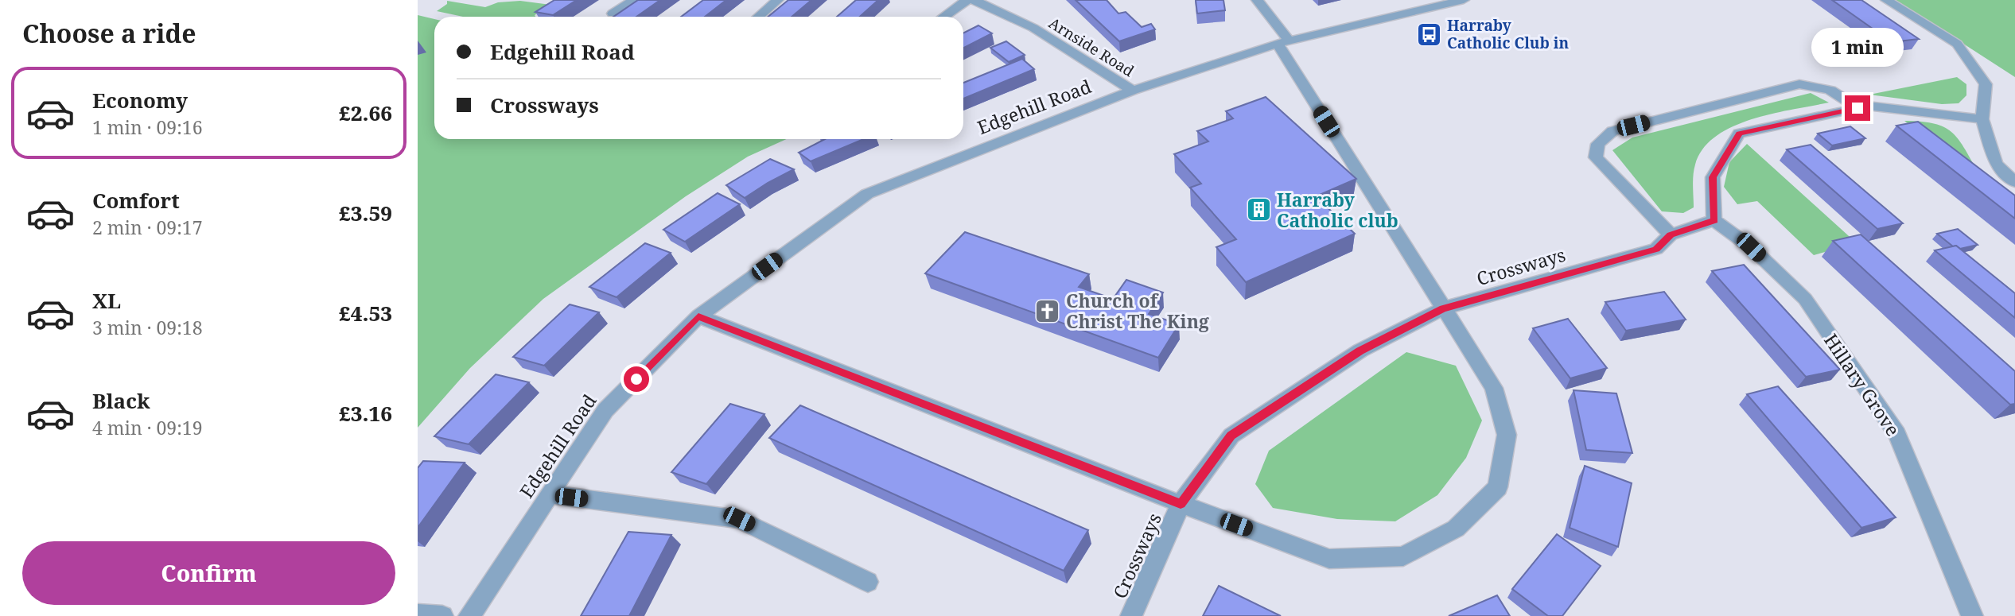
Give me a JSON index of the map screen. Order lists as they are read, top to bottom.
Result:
{
  "streets": {
    "street": [
      "Arnside Road",
      "Edgehill Road",
      "Crossways",
      "Hillary Grove"
    ]
  },
  "crossings": [
    ["Arnside Road", "Edgehill Road"],
    ["Crossways", "Hillary Grove"]
  ],
  "places": {
    "bus stop": ["Harraby Catholic Club in"],
    "building": ["Harraby Catholic club"],
    "church": ["Church of Christ The King"]
  },
  "page": {
    "heading": "Choose a ride",
    "banner": ["Edgehill Road", "Crossways"],
    "bubble": "1 min",
    "list": [
      {
        "name": "Economy",
        "note": "1 min · 09:16",
        "value": "£2.66"
      },
      {
        "name": "Comfort",
        "note": "2 min · 09:17",
        "value": "£3.59"
      },
      {
        "name": "XL",
        "note": "3 min · 09:18",
        "value": "£4.53"
      },
      {
        "name": "Black",
        "note": "4 min · 09:19",
        "value": "£3.16"
      }
    ],
    "buttons": "Confirm"
  }
}
